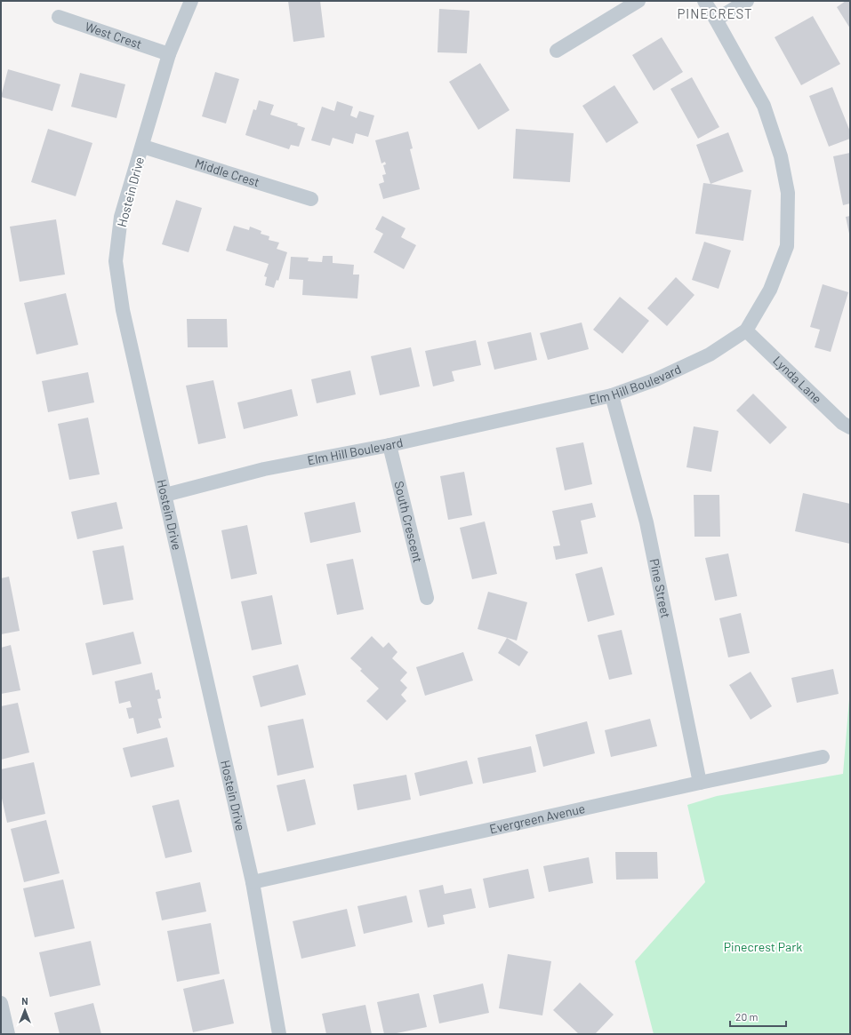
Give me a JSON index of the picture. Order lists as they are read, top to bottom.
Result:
{
  "streets": {
    "street": [
      "West Crest",
      "Middle Crest",
      "Hostein Drive",
      "Lynda Lane",
      "Elm Hill Boulevard",
      "South Crescent",
      "Pine Street",
      "Evergreen Avenue"
    ]
  },
  "crossings": [
    ["West Crest", "Hostein Drive"],
    ["Middle Crest", "Hostein Drive"],
    ["Hostein Drive", "Elm Hill Boulevard"],
    ["Hostein Drive", "Evergreen Avenue"],
    ["Lynda Lane", "Elm Hill Boulevard"],
    ["Elm Hill Boulevard", "South Crescent"],
    ["Elm Hill Boulevard", "Pine Street"],
    ["Pine Street", "Evergreen Avenue"]
  ],
  "districts": ["PINECREST"],
  "parks": ["Pinecrest Park"],
  "scale_bar": "20 m",
  "north": "top"
}
